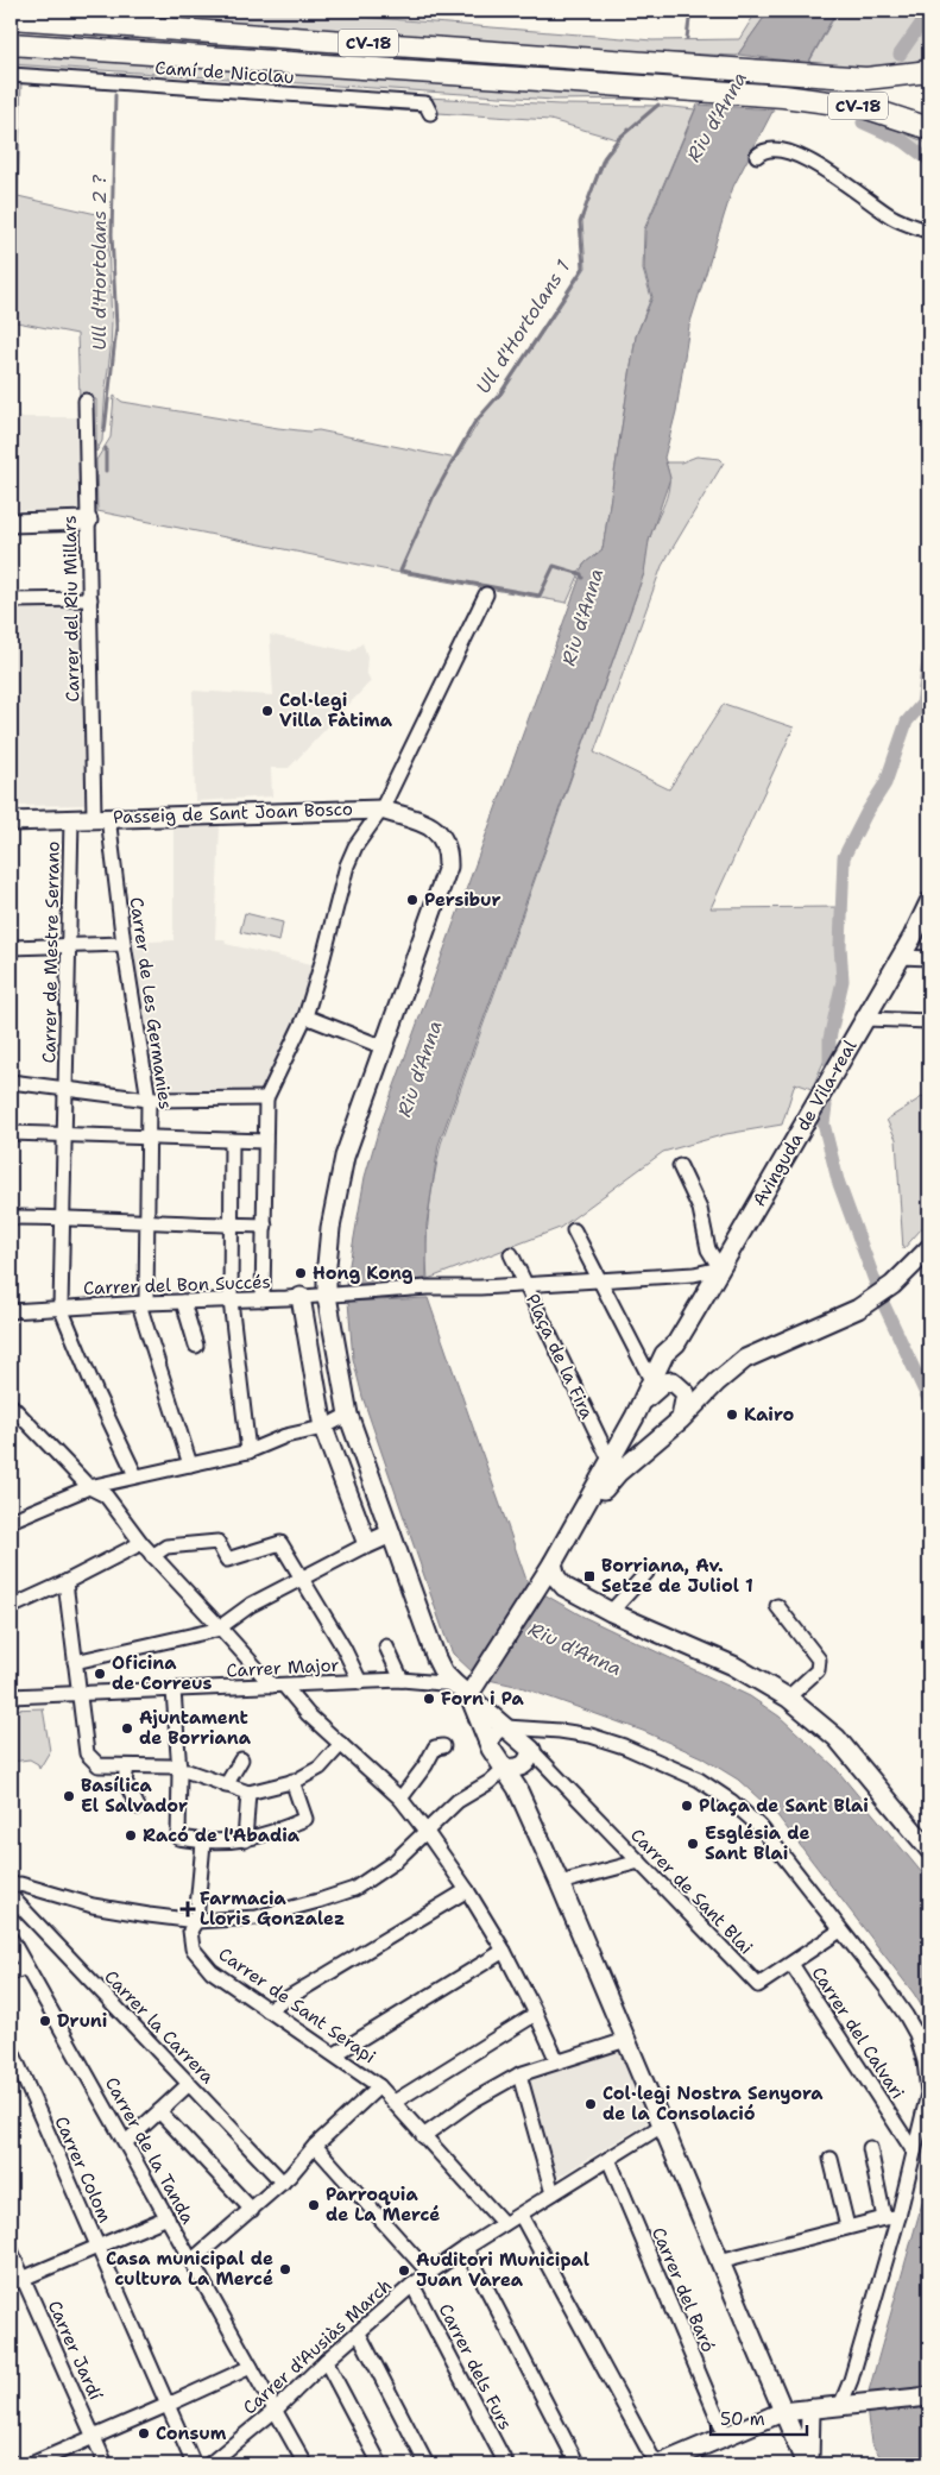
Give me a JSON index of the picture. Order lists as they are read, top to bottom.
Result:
{
  "streets": {
    "main road": ["CV-18"],
    "street": [
      "Camí de Nicolau",
      "Carrer del Riu Millars",
      "Passeig de Sant Joan Bosco",
      "Carrer de Mestre Serrano",
      "Carrer de Les Germanies",
      "Avinguda de Vila-real",
      "Carrer del Bon Succés",
      "Plaça de la Fira",
      "Carrer Major",
      "Carrer de Sant Blai",
      "Carrer de Sant Serapi",
      "Carrer la Carrera",
      "Carrer del Calvari",
      "Carrer de la Tanda",
      "Carrer Colom",
      "Carrer del Baró",
      "Carrer d'Ausiàs March",
      "Carrer Jardí",
      "Carrer dels Furs"
    ]
  },
  "crossings": [
    ["Carrer del Riu Millars", "Passeig de Sant Joan Bosco"],
    ["Carrer del Riu Millars", "Carrer de Les Germanies"],
    ["Passeig de Sant Joan Bosco", "Carrer de Mestre Serrano"],
    ["Passeig de Sant Joan Bosco", "Carrer de Les Germanies"],
    ["Carrer de Mestre Serrano", "Carrer del Bon Succés"],
    ["Carrer de Les Germanies", "Carrer del Bon Succés"],
    ["Avinguda de Vila-real", "Plaça de la Fira"],
    ["Carrer del Bon Succés", "Plaça de la Fira"],
    ["Carrer de Sant Blai", "Carrer del Calvari"],
    ["Carrer de Sant Serapi", "Carrer d'Ausiàs March"],
    ["Carrer de la Tanda", "Carrer d'Ausiàs March"],
    ["Carrer del Baró", "Carrer d'Ausiàs March"],
    ["Carrer d'Ausiàs March", "Carrer dels Furs"]
  ],
  "water": ["Riu d'Anna", "Ull d'Hortolans 2 ?", "Ull d'Hortolans 1"],
  "places": {
    "other": [
      "Col·legi Villa Fàtima",
      "Persibur",
      "Hong Kong",
      "Kairo",
      "Oficina de Correus",
      "Forn i Pa",
      "Ajuntament de Borriana",
      "Basílica El Salvador",
      "Plaça de Sant Blai",
      "Racó de l'Abadia",
      "Església de Sant Blai",
      "Druni",
      "Col·legi Nostra Senyora de la Consolació",
      "Parroquia de La Mercé",
      "Casa municipal de cultura La Mercé",
      "Auditori Municipal Juan Varea",
      "Consum"
    ],
    "transit": ["Borriana, Av. Setze de Juliol 1"],
    "health": ["Farmacia Lloris Gonzalez"]
  },
  "scale_bar": "50 m"
}
